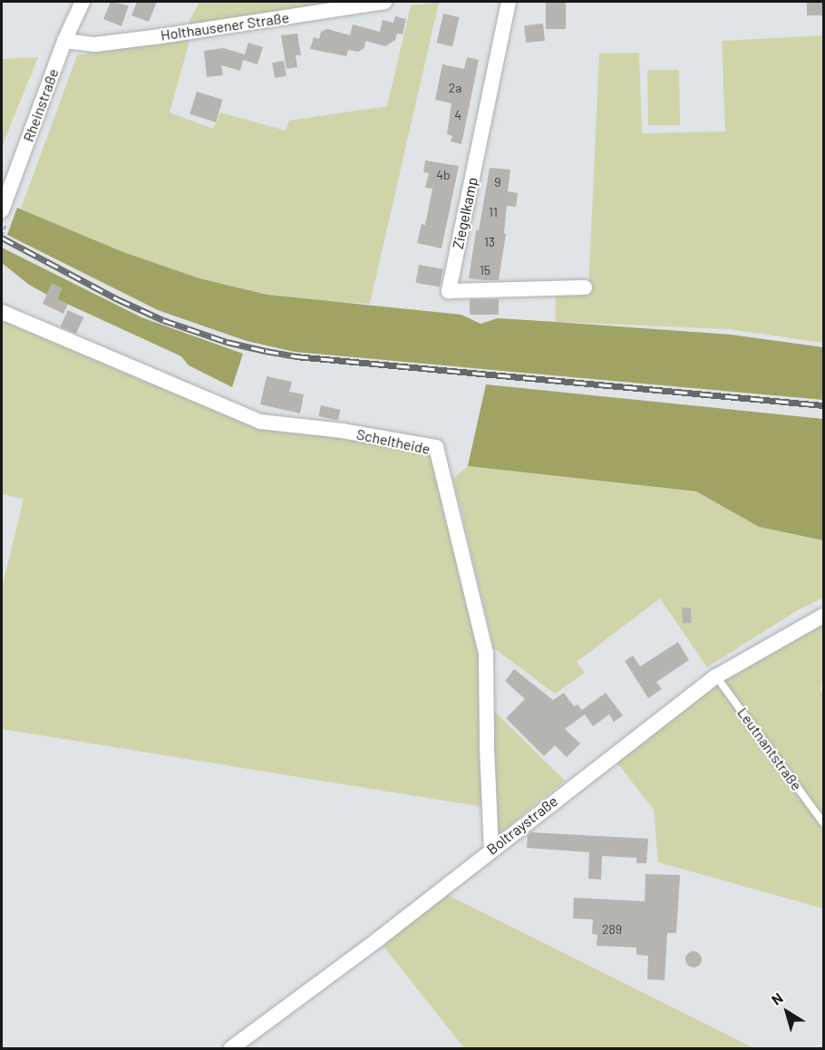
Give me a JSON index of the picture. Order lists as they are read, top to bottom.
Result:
{
  "streets": {
    "street": [
      "Holthausener Straße",
      "Rheinstraße",
      "Ziegelkamp",
      "Scheltheide",
      "Boltraystraße"
    ],
    "lane": ["Leutnantstraße"]
  },
  "crossings": [
    ["Holthausener Straße", "Rheinstraße"],
    ["Scheltheide", "Boltraystraße"],
    ["Leutnantstraße", "Boltraystraße"]
  ],
  "house_numbers": [
    "2a",
    "4",
    "4b",
    "9",
    "11",
    "13",
    "15",
    "289"
  ],
  "north": "top left"
}
